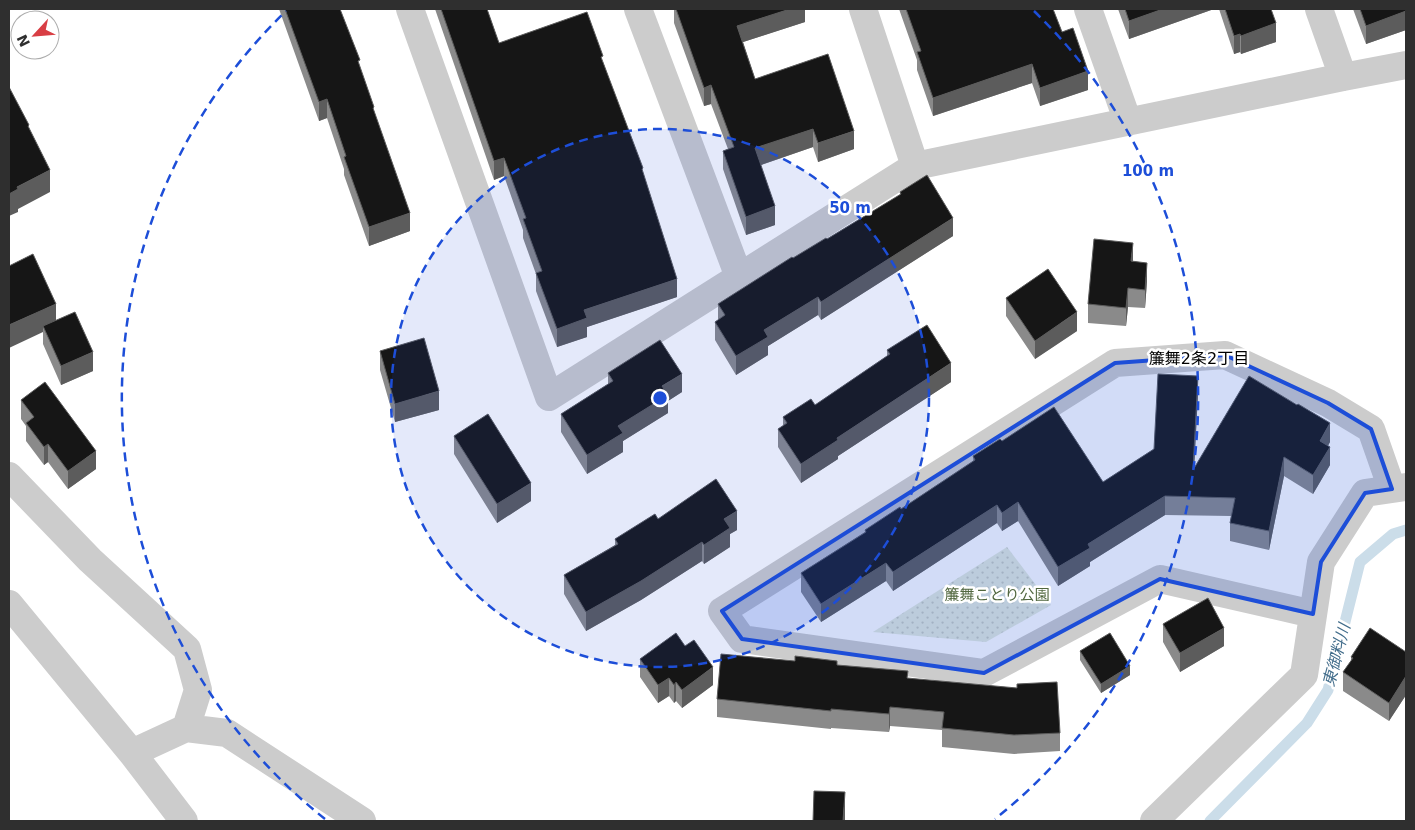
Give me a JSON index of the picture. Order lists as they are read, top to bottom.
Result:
{
  "districts": ["簾舞2条2丁目"],
  "water": ["東御料川"],
  "parks": ["簾舞ことり公園"],
  "north": "bottom left",
  "rings": ["100 m", "50 m"]
}
